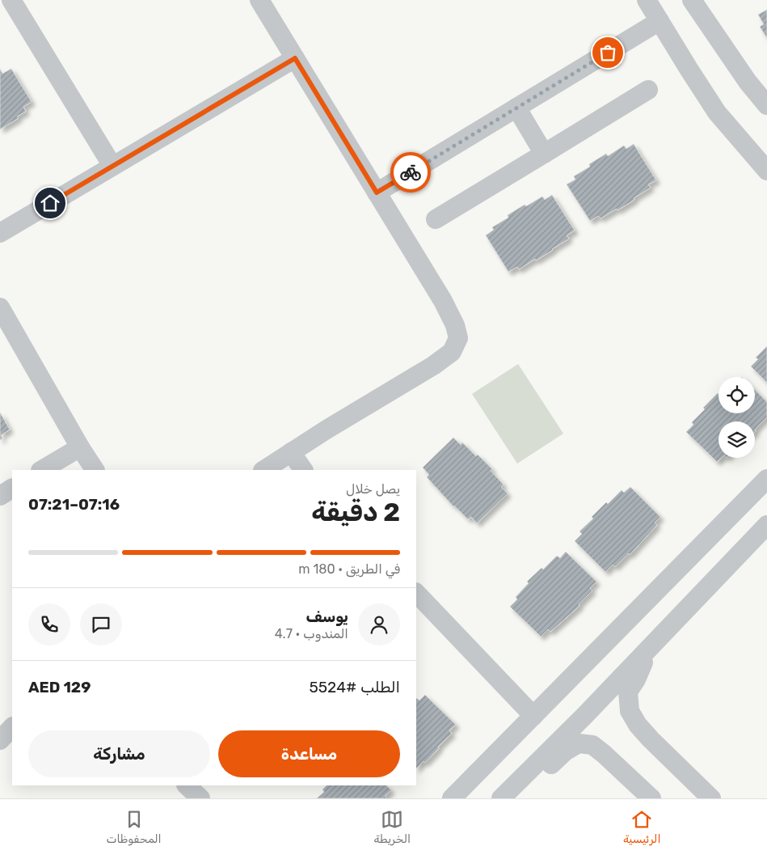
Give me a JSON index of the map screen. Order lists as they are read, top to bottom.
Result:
{
  "page": {
    "heading": ["2 دقيقة", "يصل خلال", "07:16–07:21"],
    "panel": [
      "يوسف",
      "المندوب · 4.7",
      "الطلب #5524",
      "AED 129"
    ],
    "bar": "في الطريق · 180 m",
    "buttons": ["مساعدة", "مشاركة"],
    "tabs": ["الرئيسية", "الخريطة", "المحفوظات"]
  }
}
